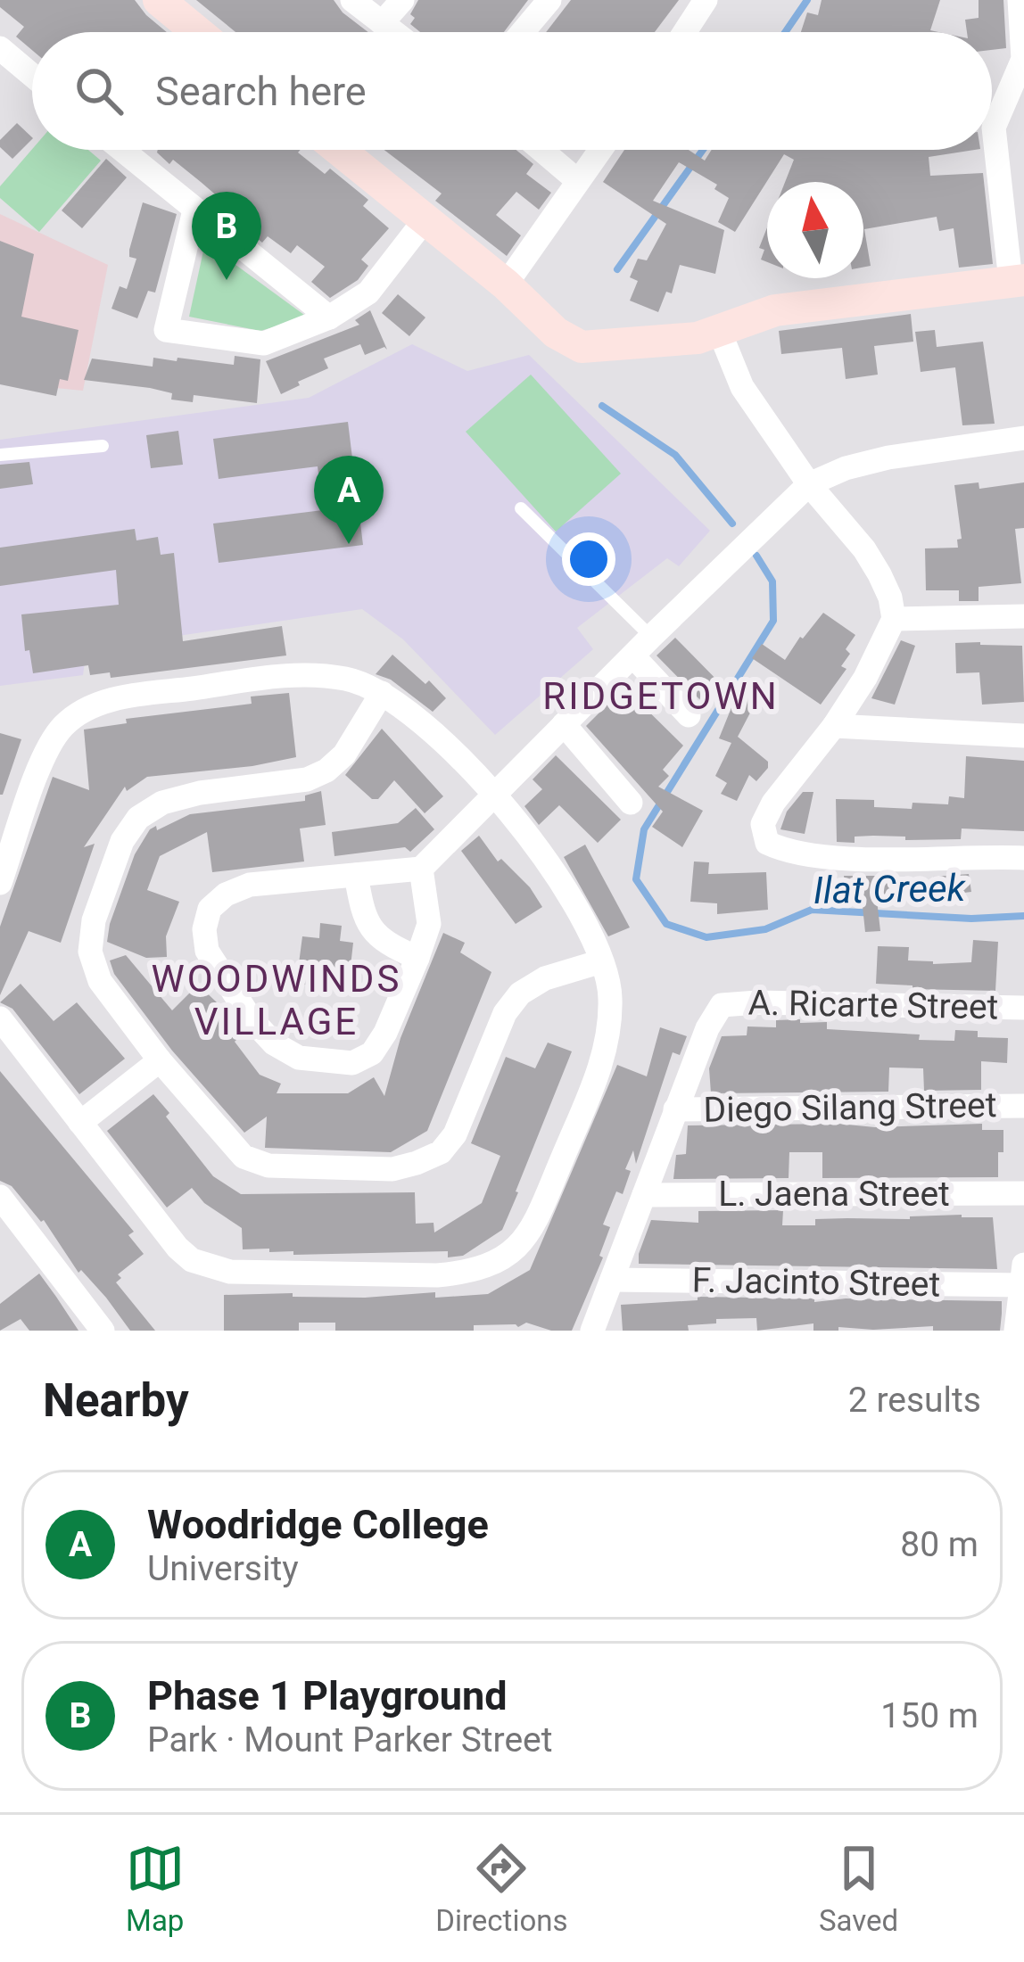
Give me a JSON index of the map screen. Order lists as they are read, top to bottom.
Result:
{
  "streets": {
    "street": [
      "A. Ricarte Street",
      "Diego Silang Street",
      "L. Jaena Street",
      "F. Jacinto Street"
    ]
  },
  "crossings": [
    ["A. Ricarte Street", "Diego Silang Street"]
  ],
  "districts": ["RIDGETOWN", "WOODWINDS VILLAGE"],
  "water": ["Ilat Creek"],
  "north": "top",
  "page": {
    "search": "Search here",
    "pins": ["B", "A"],
    "heading": ["Nearby", "2 results"],
    "list": [
      {
        "mark": "A",
        "name": "Woodridge College",
        "note": "University",
        "value": "80 m"
      },
      {
        "mark": "B",
        "name": "Phase 1 Playground",
        "note": "Park · Mount Parker Street",
        "value": "150 m"
      }
    ],
    "nav": ["Map", "Directions", "Saved"]
  }
}
